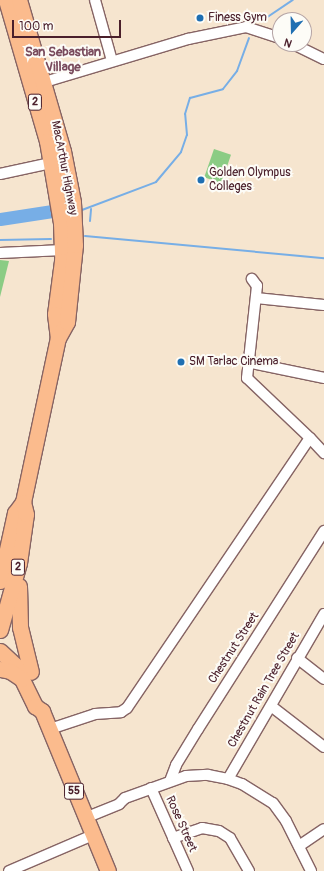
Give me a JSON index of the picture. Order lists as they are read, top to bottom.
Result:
{
  "streets": {
    "highway": ["2", "MacArthur Highway", "55"],
    "street": ["Chestnut Street", "Chestnut Rain Tree Street", "Rose Street"]
  },
  "districts": ["San Sebastian Village"],
  "places": ["Finess Gym", "Golden Olympus Colleges", "SM Tarlac Cinema"],
  "scale_bar": "100 m",
  "north": "bottom"
}
